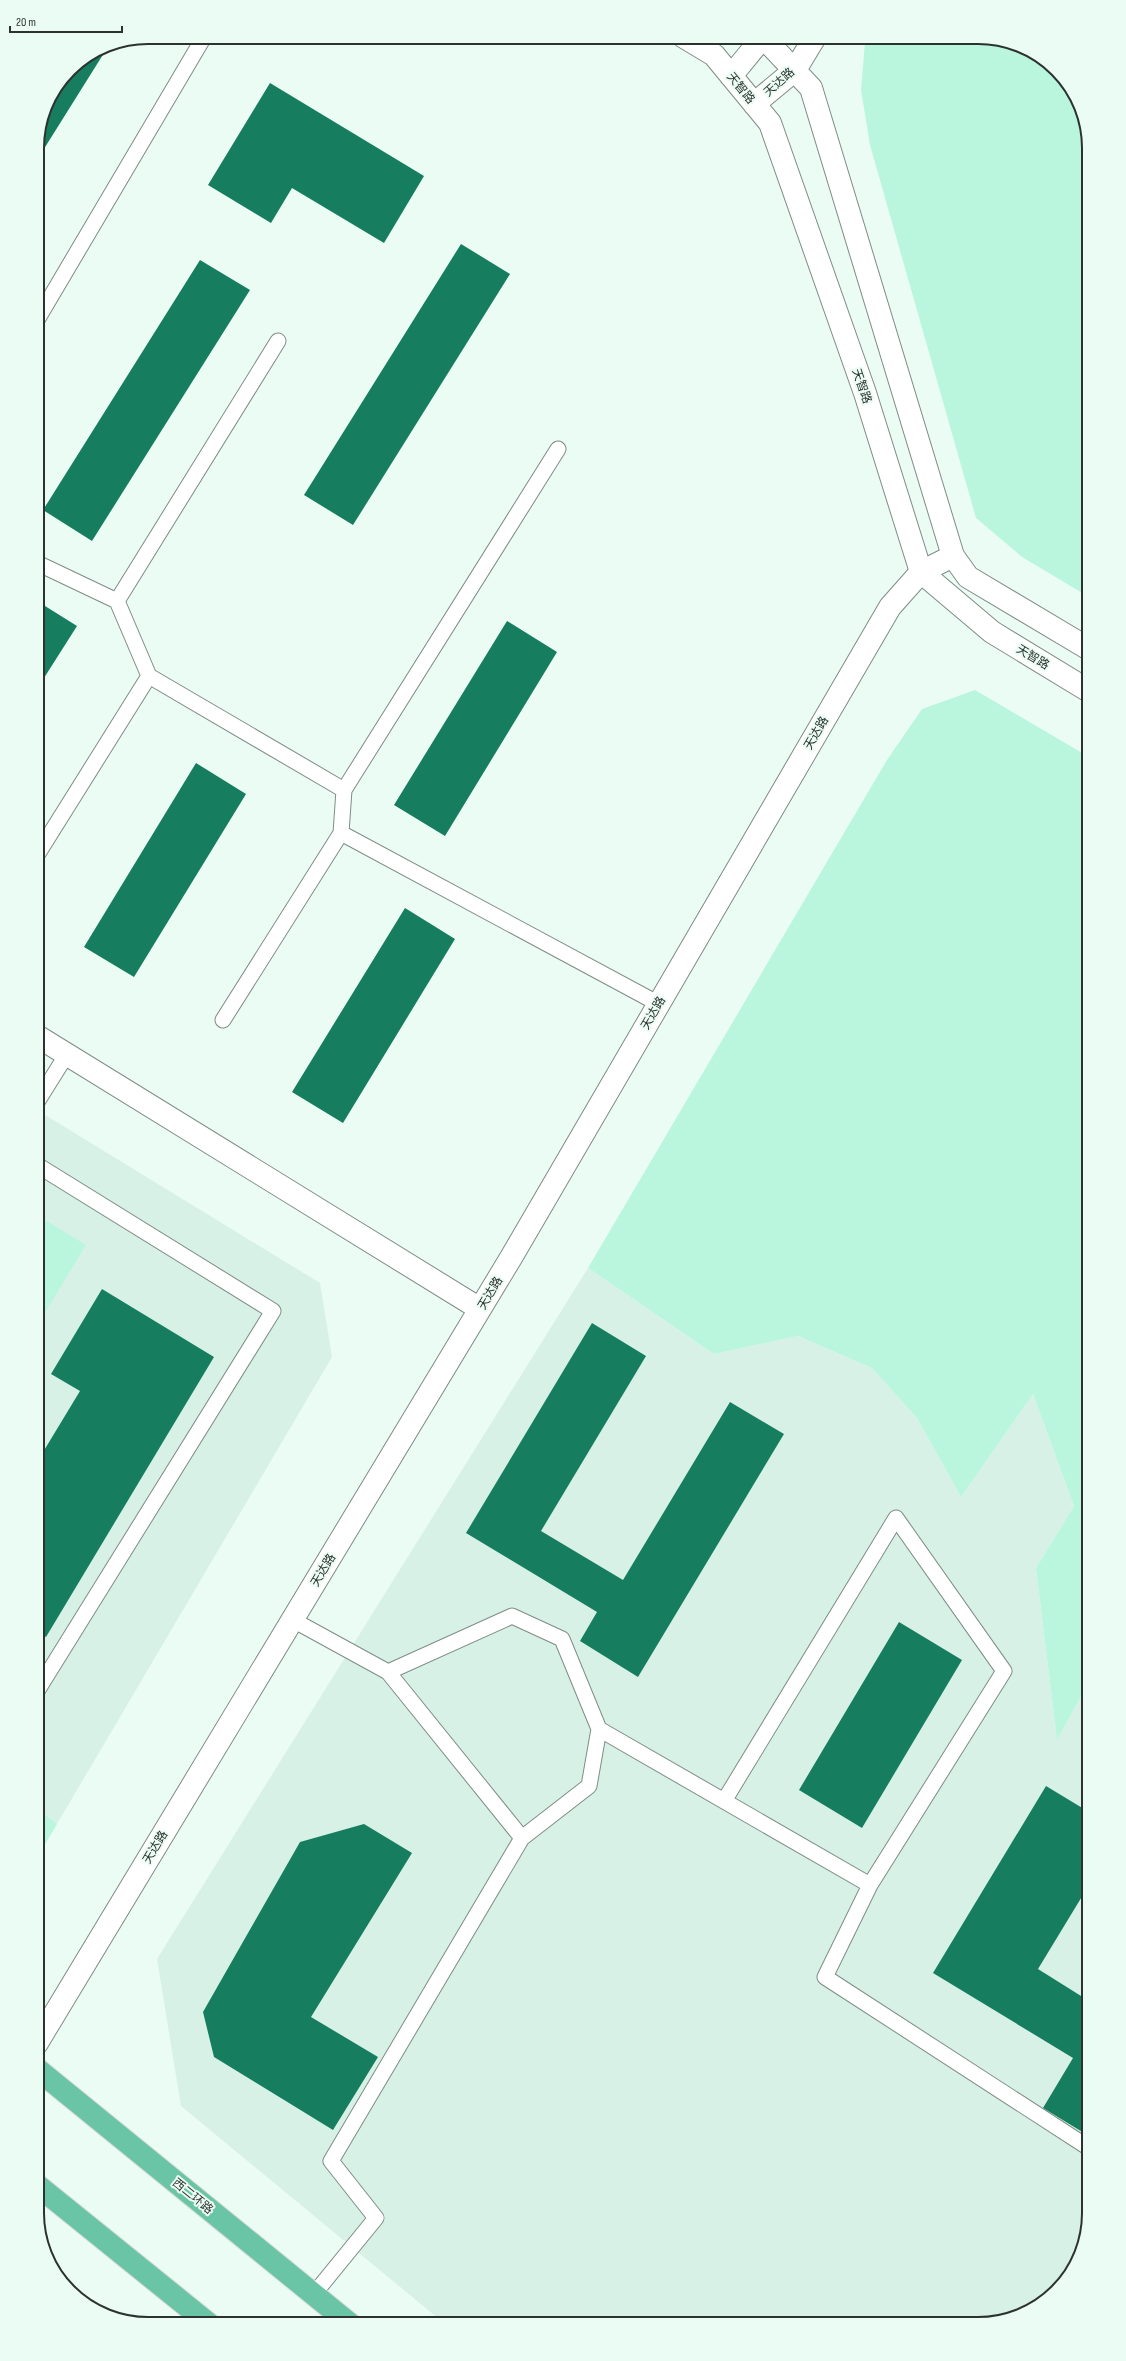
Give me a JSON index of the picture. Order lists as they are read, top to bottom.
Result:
{
  "streets": {
    "highway": ["西二环路"],
    "street": ["天达路", "天智路"]
  },
  "crossings": [
    ["天达路", "天智路"]
  ],
  "scale_bar": "20 m"
}
